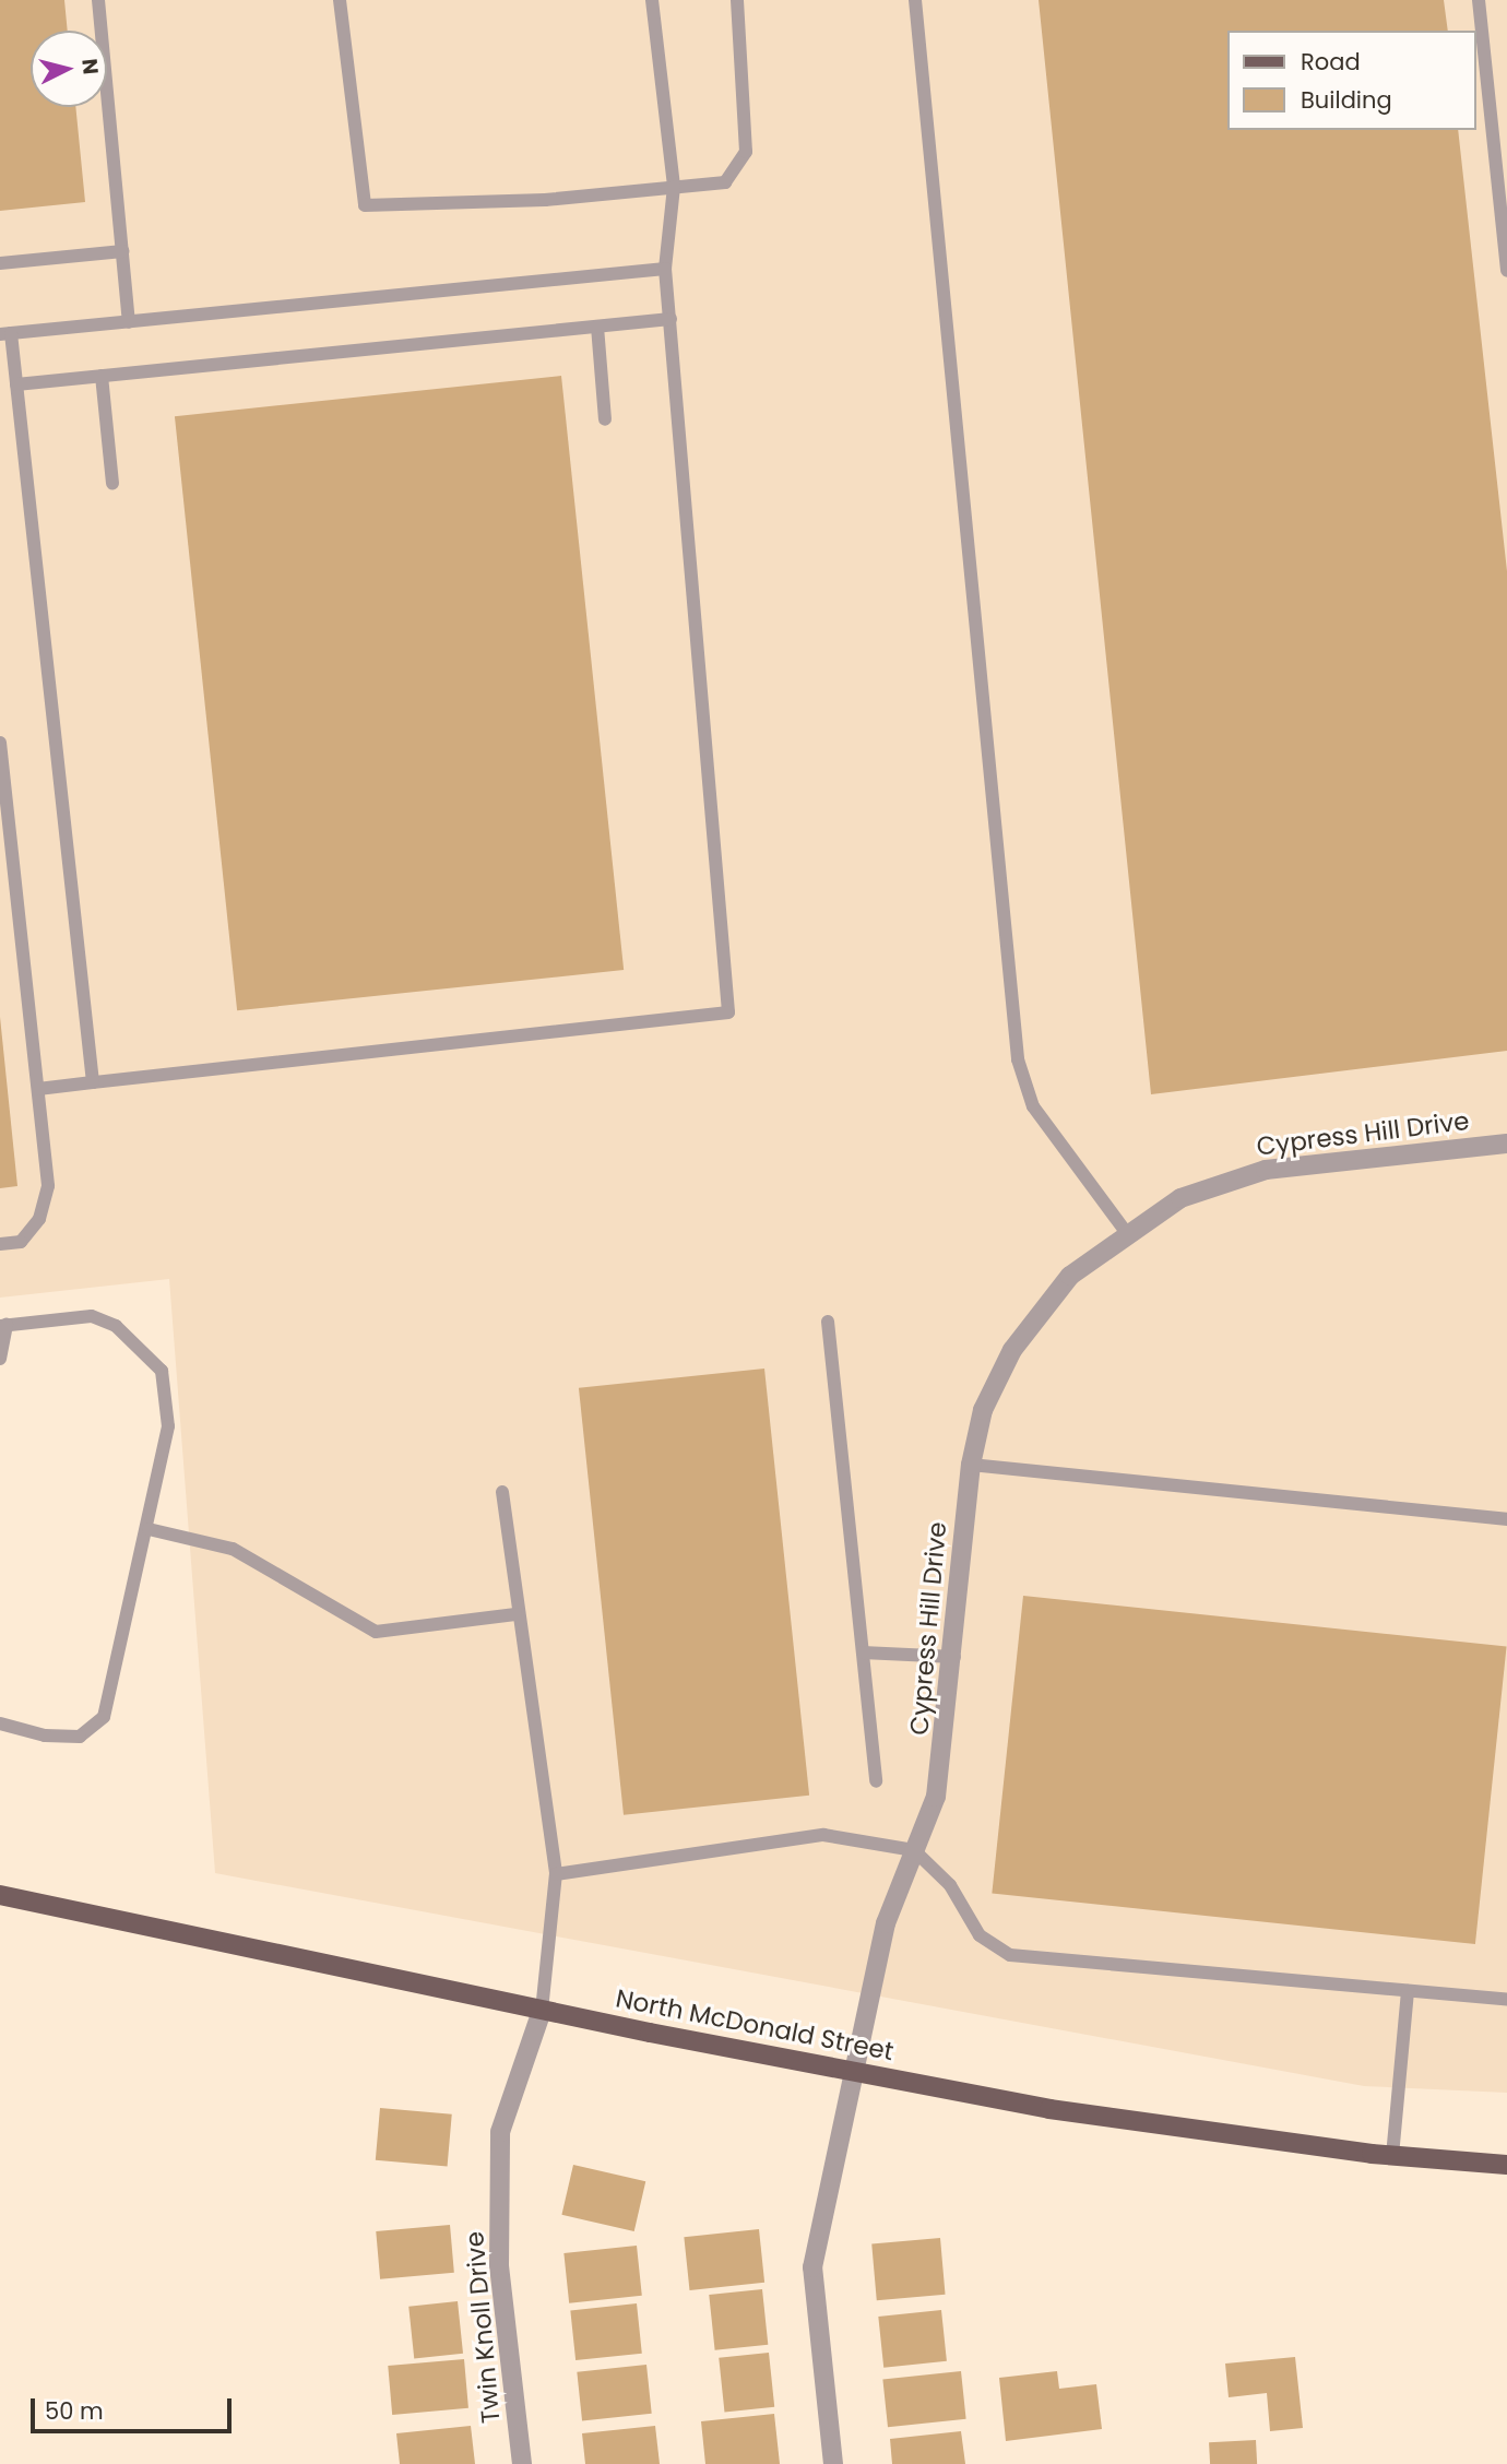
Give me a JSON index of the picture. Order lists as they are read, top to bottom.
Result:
{
  "streets": {
    "main road": ["North McDonald Street"],
    "street": ["Cypress Hill Drive", "Twin Knoll Drive"]
  },
  "crossings": [
    ["Cypress Hill Drive", "North McDonald Street"],
    ["North McDonald Street", "Twin Knoll Drive"]
  ],
  "legend": ["Road", "Building"],
  "scale_bar": "50 m",
  "north": "right"
}
